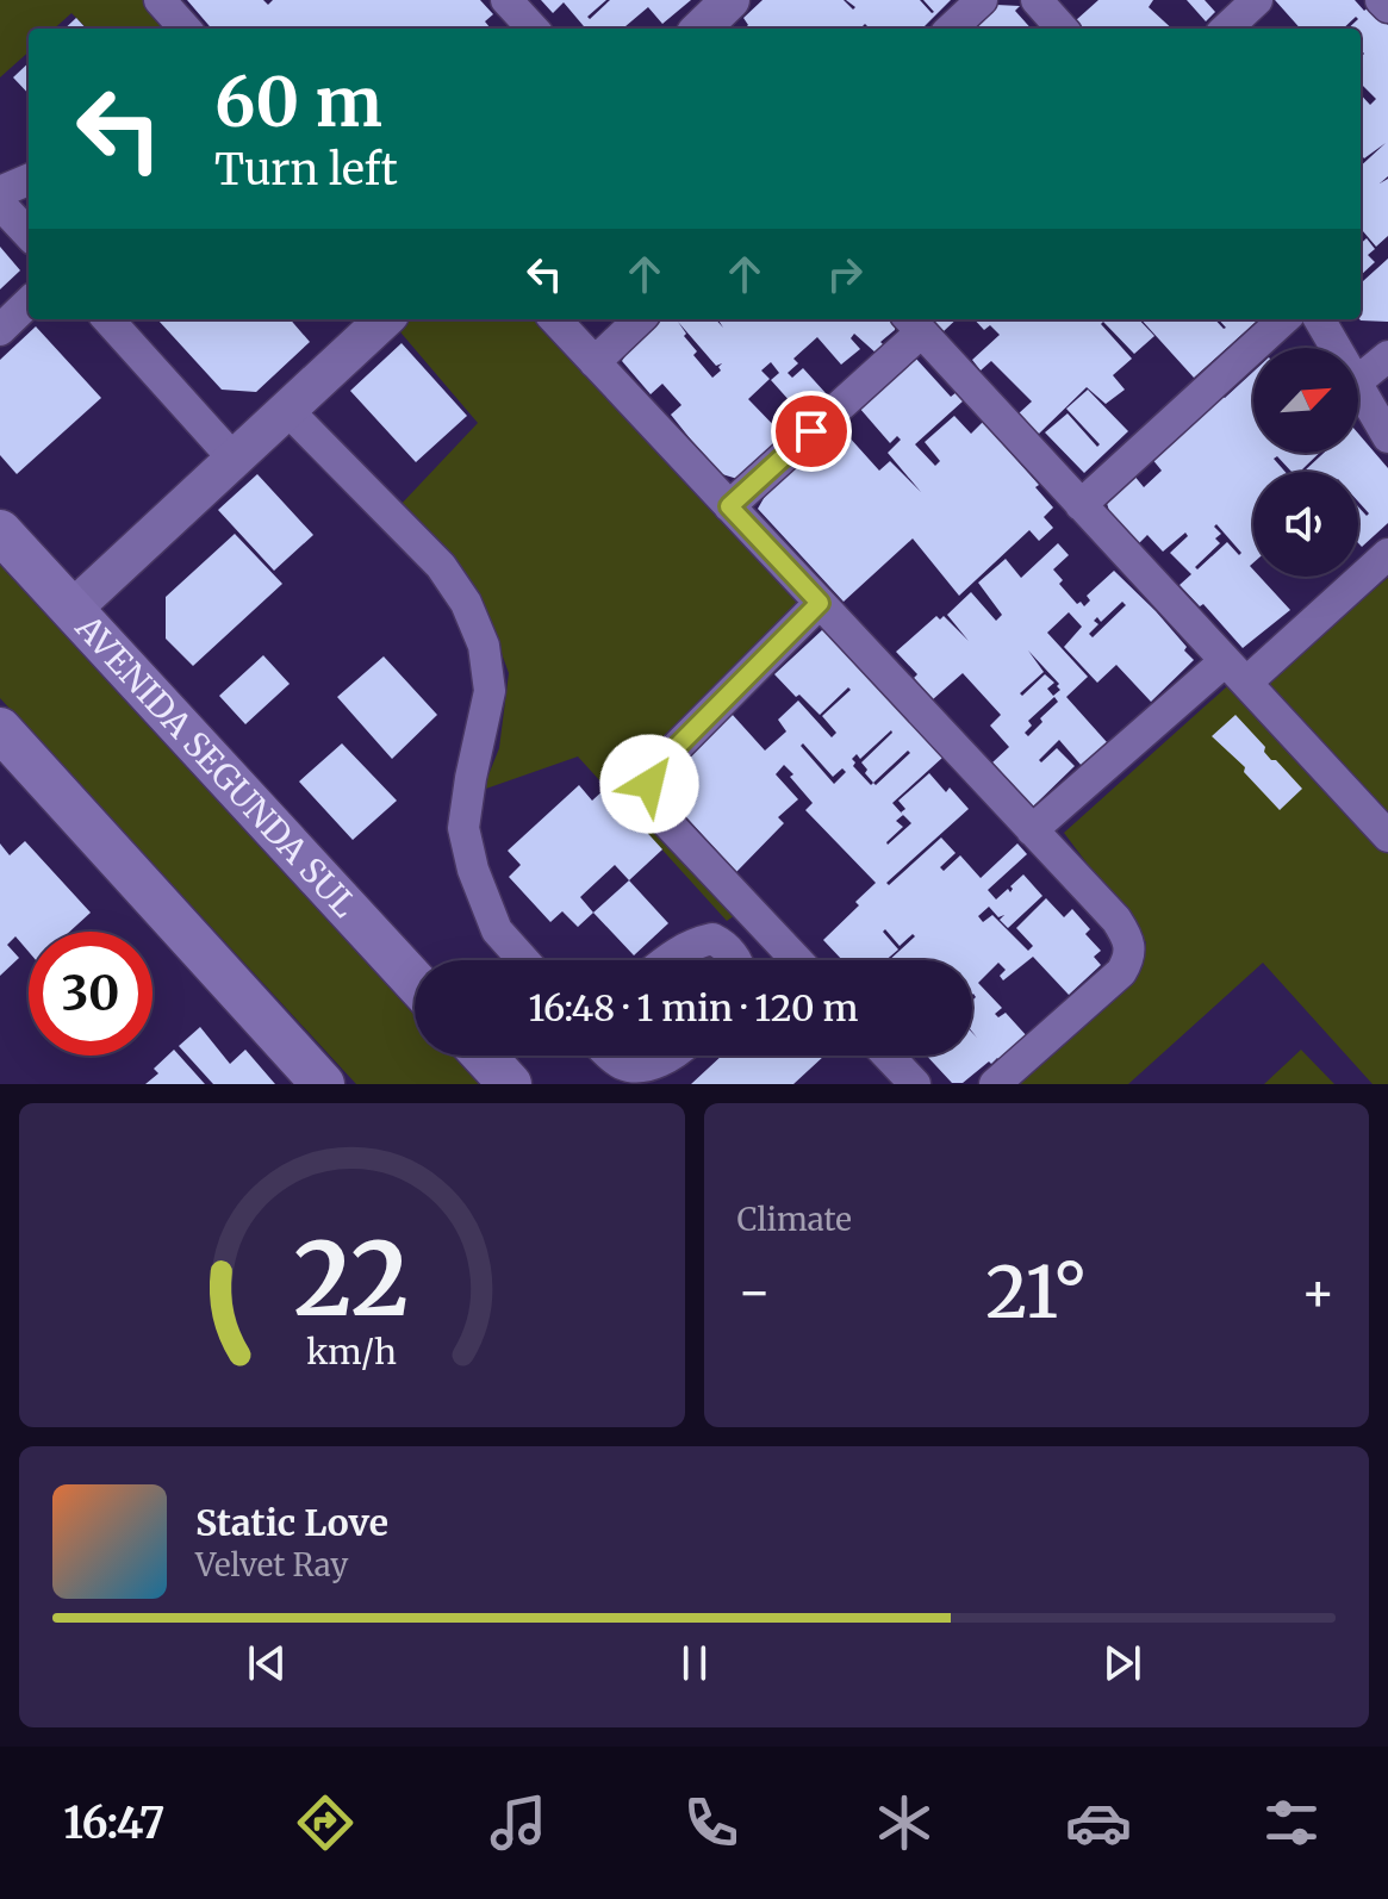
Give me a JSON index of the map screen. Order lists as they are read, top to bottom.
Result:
{
  "streets": {
    "main road": ["AVENIDA SEGUNDA SUL"]
  },
  "north": "top right",
  "page": {
    "turn": ["60 m", "Turn left"],
    "limit": "30",
    "trip": "16:48 · 1 min · 120 m",
    "tile": "Climate",
    "heat": ["−", "21°", "+"],
    "song": ["Static Love", "Velvet Ray"],
    "tabs": "16:47",
    "gauge": ["22", "km/h"]
  }
}
